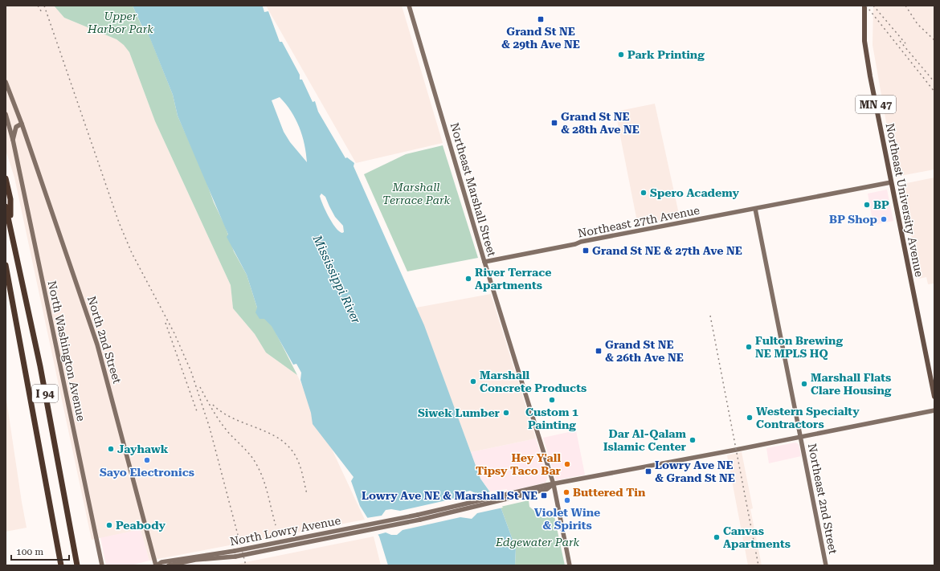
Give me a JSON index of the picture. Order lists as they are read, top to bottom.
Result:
{
  "streets": {
    "highway": ["I 94"],
    "main road": ["MN 47", "Northeast University Avenue"],
    "street": [
      "Northeast Marshall Street",
      "Northeast 27th Avenue",
      "North 2nd Street",
      "North Washington Avenue",
      "Northeast 2nd Street",
      "North Lowry Avenue"
    ]
  },
  "crossings": [
    ["Northeast Marshall Street", "Northeast 27th Avenue"],
    ["Northeast Marshall Street", "North Lowry Avenue"],
    ["Northeast University Avenue", "Northeast 27th Avenue"],
    ["Northeast 27th Avenue", "Northeast 2nd Street"],
    ["North 2nd Street", "North Lowry Avenue"],
    ["Northeast 2nd Street", "North Lowry Avenue"]
  ],
  "water": ["Mississippi River"],
  "parks": ["Upper Harbor Park", "Marshall Terrace Park", "Edgewater Park"],
  "places": {
    "transit": [
      "Grand St NE & 29th Ave NE",
      "Grand St NE & 28th Ave NE",
      "Grand St NE & 27th Ave NE",
      "Grand St NE & 26th Ave NE",
      "Lowry Ave NE & Grand St NE",
      "Lowry Ave NE & Marshall St NE"
    ],
    "other": [
      "Park Printing",
      "Spero Academy",
      "BP",
      "BP Shop",
      "River Terrace Apartments",
      "Fulton Brewing NE MPLS HQ",
      "Marshall Concrete Products",
      "Marshall Flats Clare Housing",
      "Custom 1 Painting",
      "Siwek Lumber",
      "Western Specialty Contractors",
      "Dar Al-Qalam Islamic Center",
      "Jayhawk",
      "Sayo Electronics",
      "Hey Y'all Tipsy Taco Bar",
      "Buttered Tin",
      "Violet Wine & Spirits",
      "Peabody",
      "Canvas Apartments"
    ]
  },
  "scale_bar": "100 m"
}
